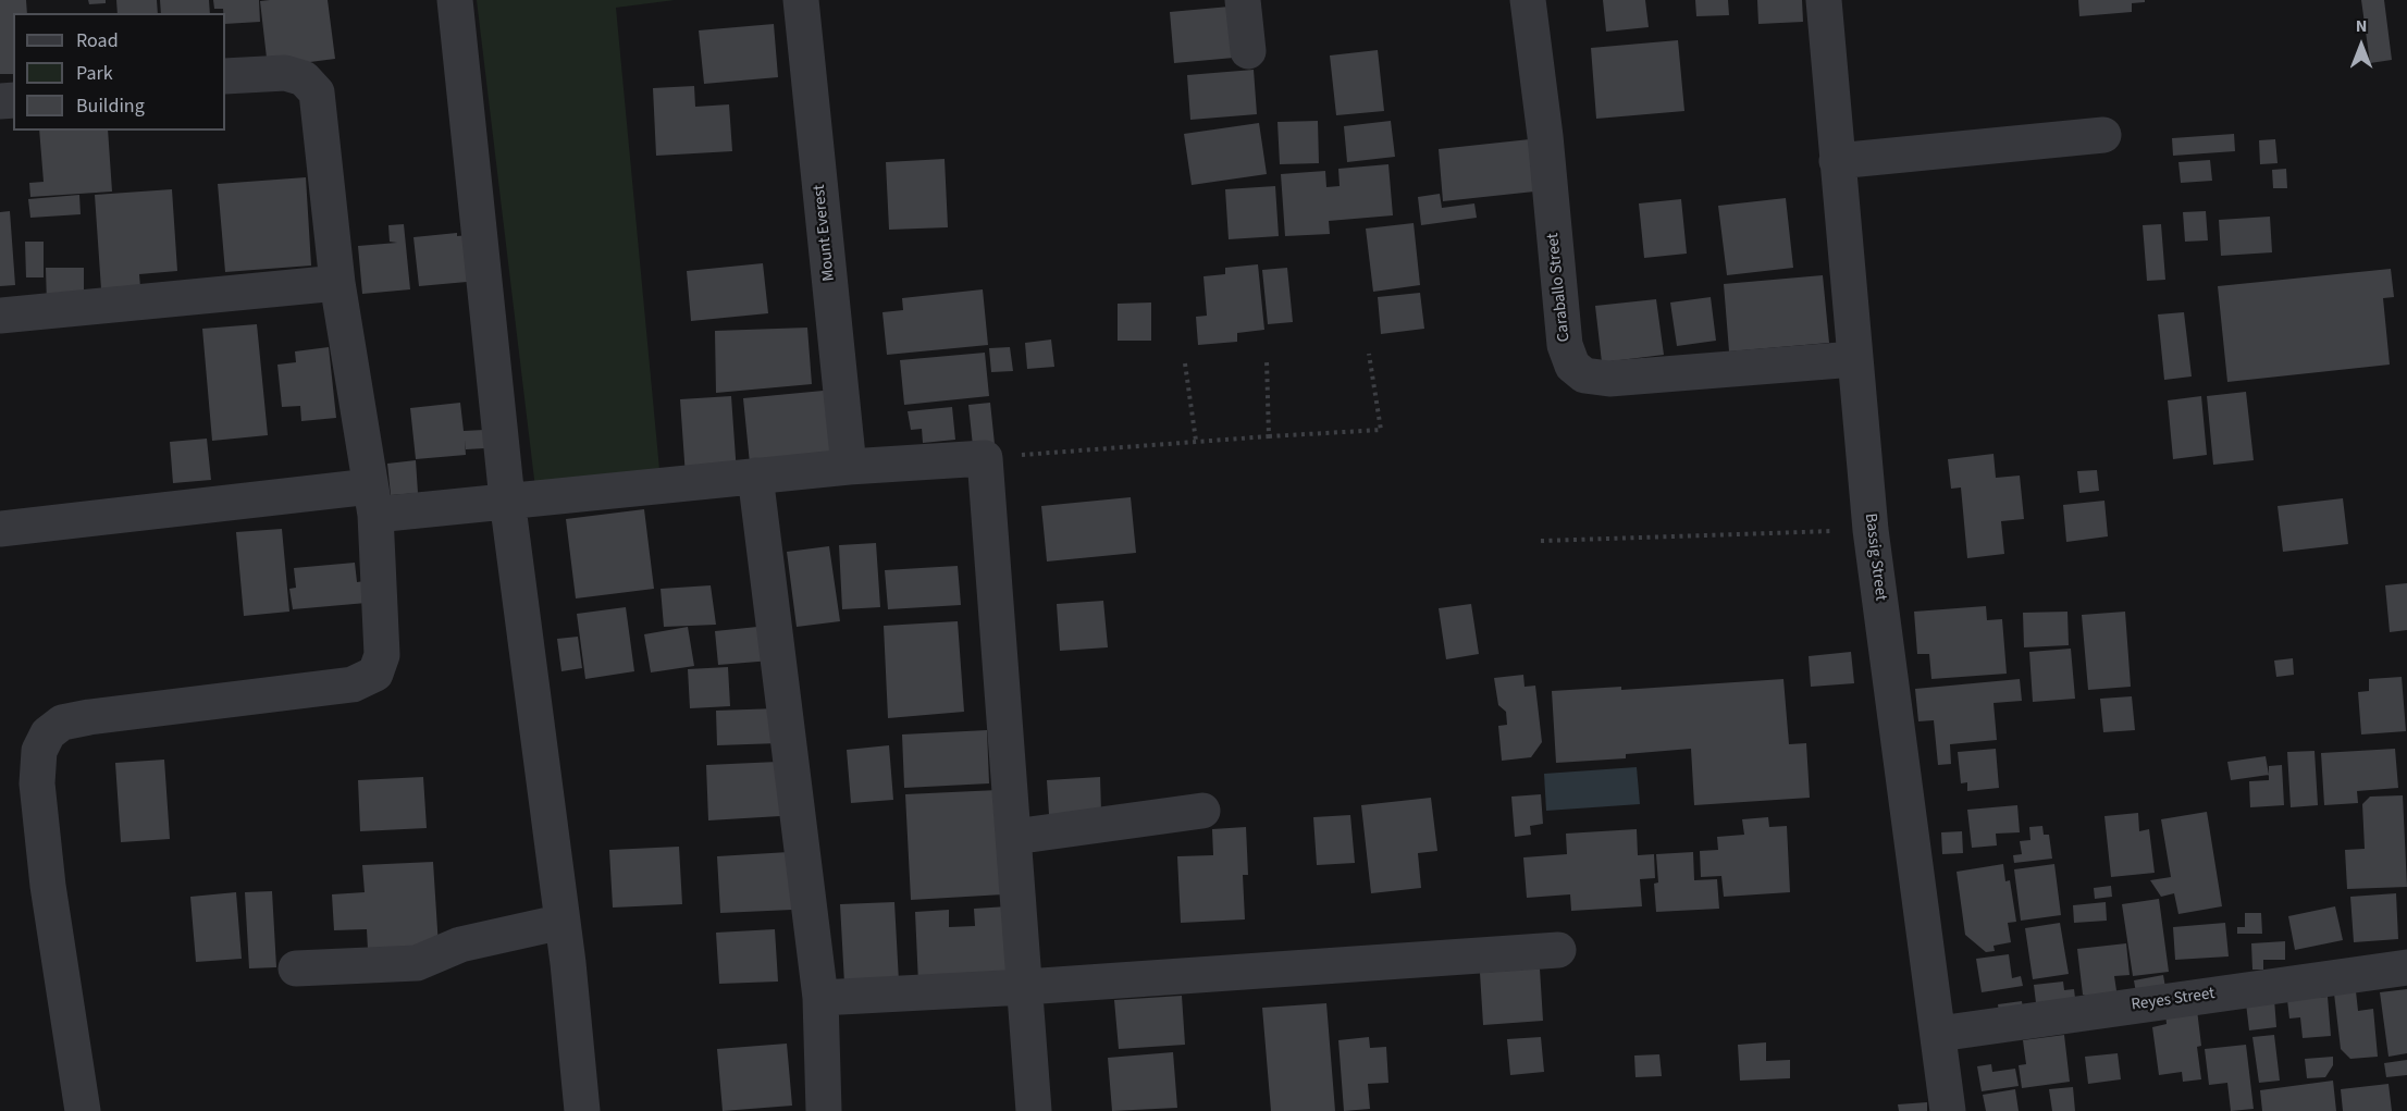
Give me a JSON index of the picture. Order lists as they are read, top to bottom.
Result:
{
  "streets": {
    "street": [
      "Mount Everest",
      "Caraballo Street",
      "Bassig Street",
      "Reyes Street"
    ]
  },
  "crossings": [
    ["Caraballo Street", "Bassig Street"],
    ["Bassig Street", "Reyes Street"]
  ],
  "legend": ["Road", "Park", "Building"],
  "north": "top"
}
